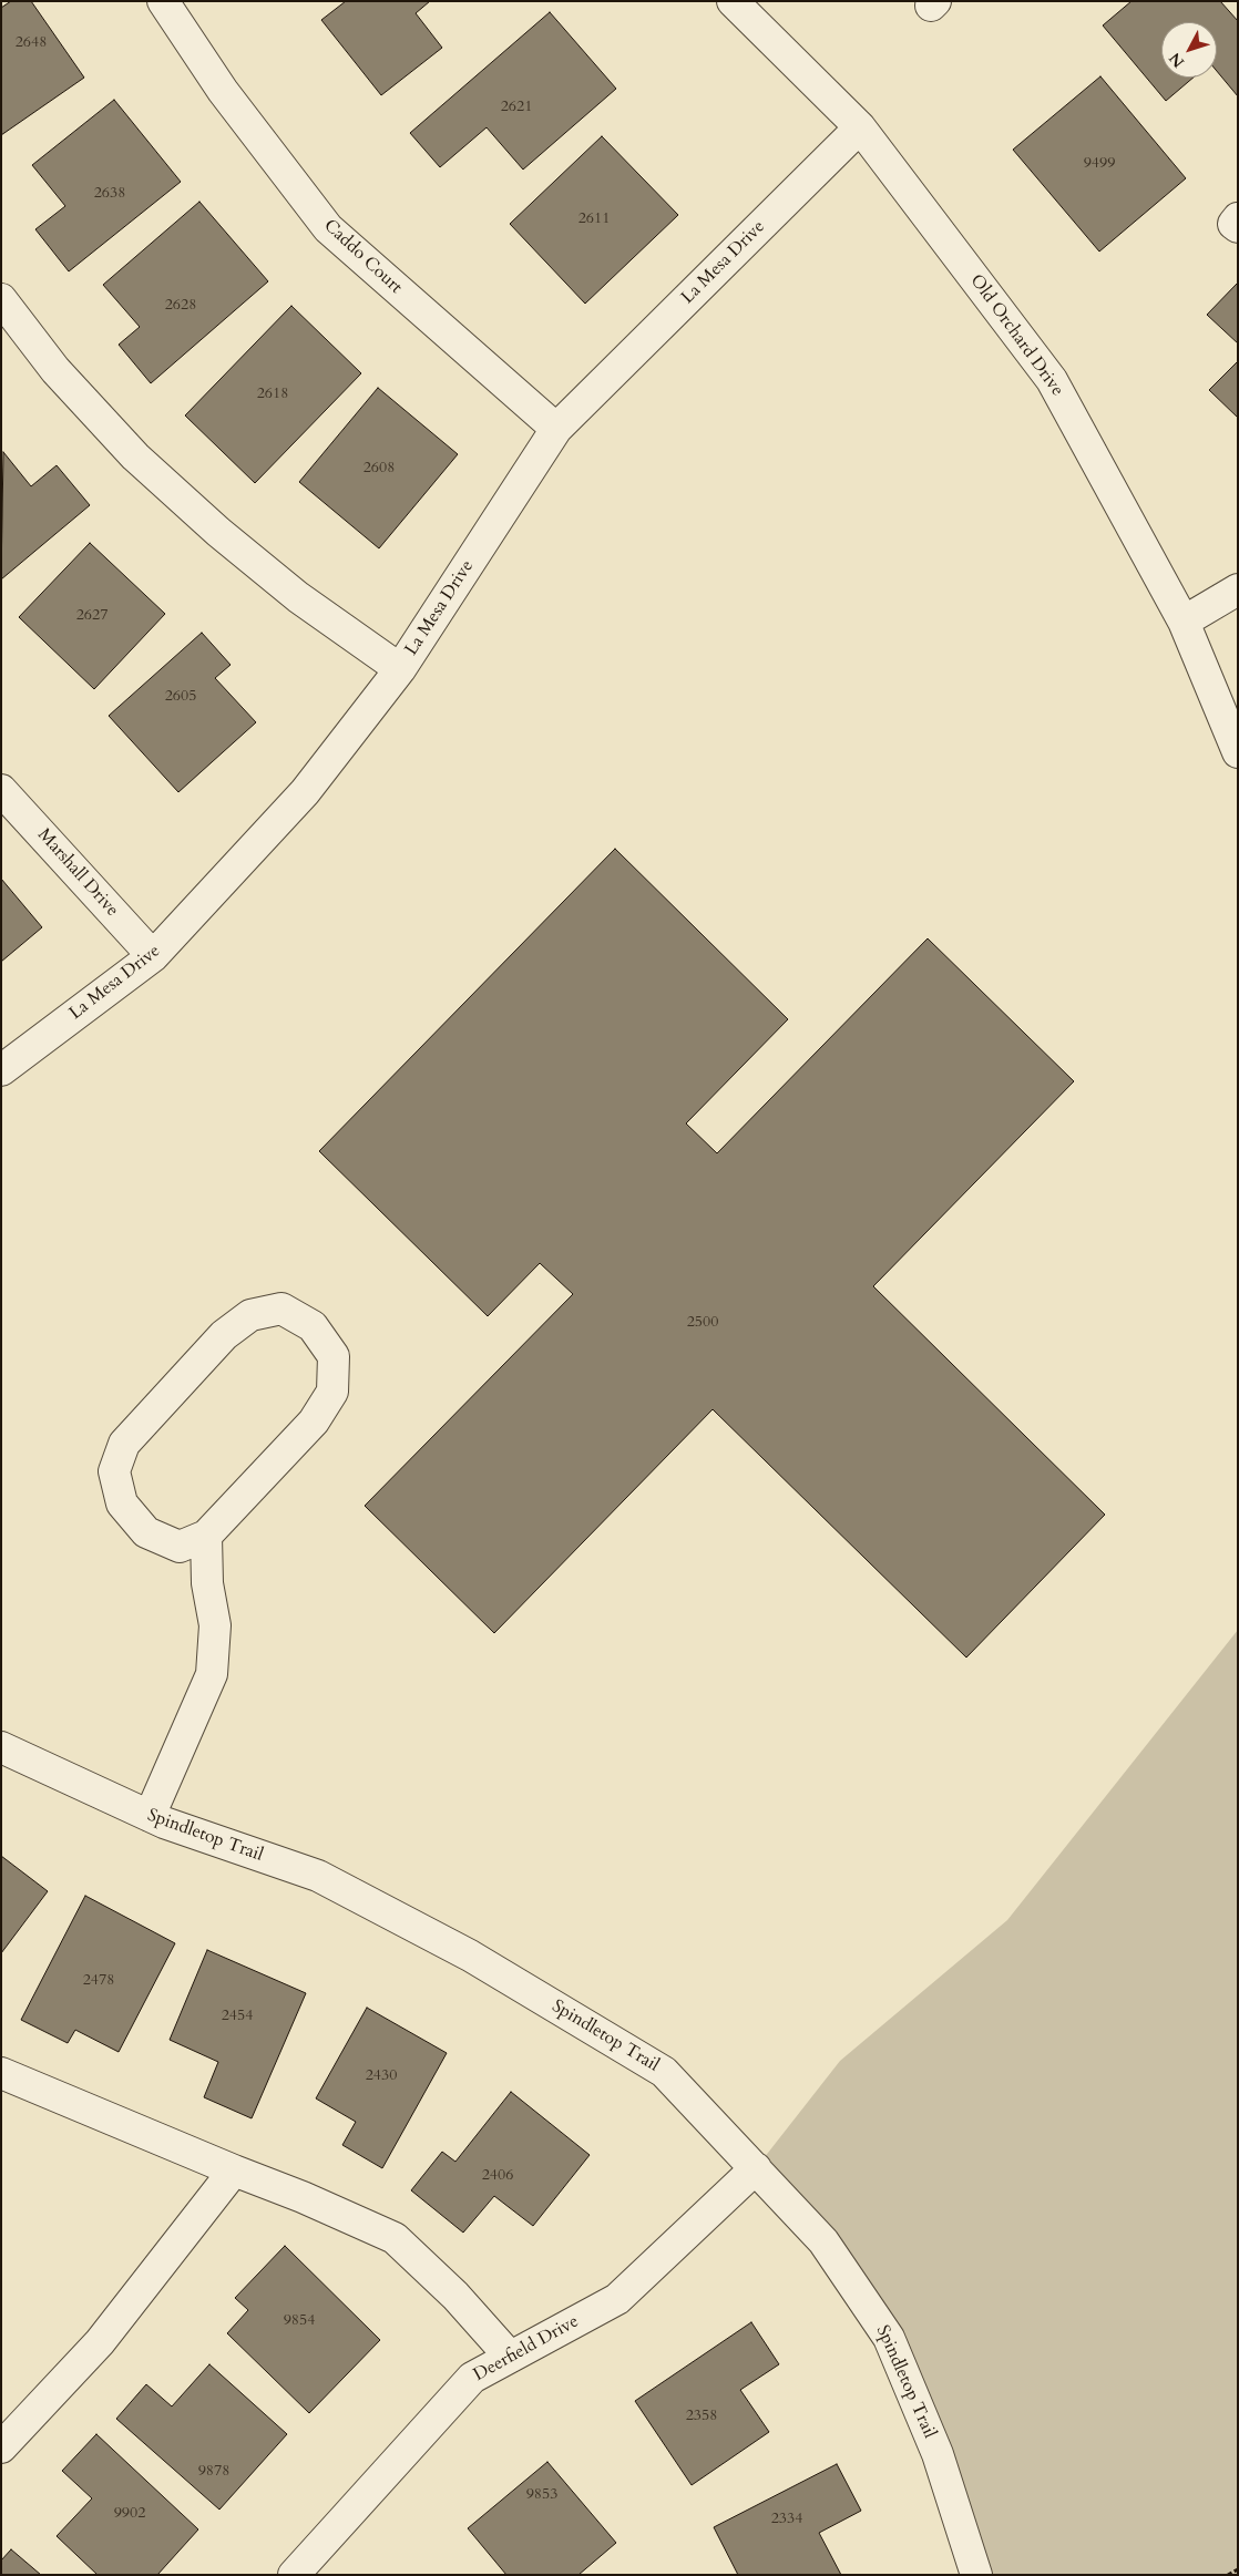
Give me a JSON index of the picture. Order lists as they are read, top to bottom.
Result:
{
  "streets": {
    "street": [
      "Caddo Court",
      "La Mesa Drive",
      "Old Orchard Drive",
      "Marshall Drive",
      "Spindletop Trail",
      "Deerfield Drive"
    ]
  },
  "crossings": [
    ["Caddo Court", "La Mesa Drive"],
    ["La Mesa Drive", "Old Orchard Drive"],
    ["La Mesa Drive", "Marshall Drive"],
    ["Spindletop Trail", "Deerfield Drive"]
  ],
  "house_numbers": [
    "2648",
    "2621",
    "9499",
    "2638",
    "2611",
    "2628",
    "2618",
    "2608",
    "2627",
    "2605",
    "2500",
    "2478",
    "2454",
    "2430",
    "2406",
    "9854",
    "2358",
    "9878",
    "9853",
    "9902",
    "2334"
  ],
  "north": "bottom left"
}
